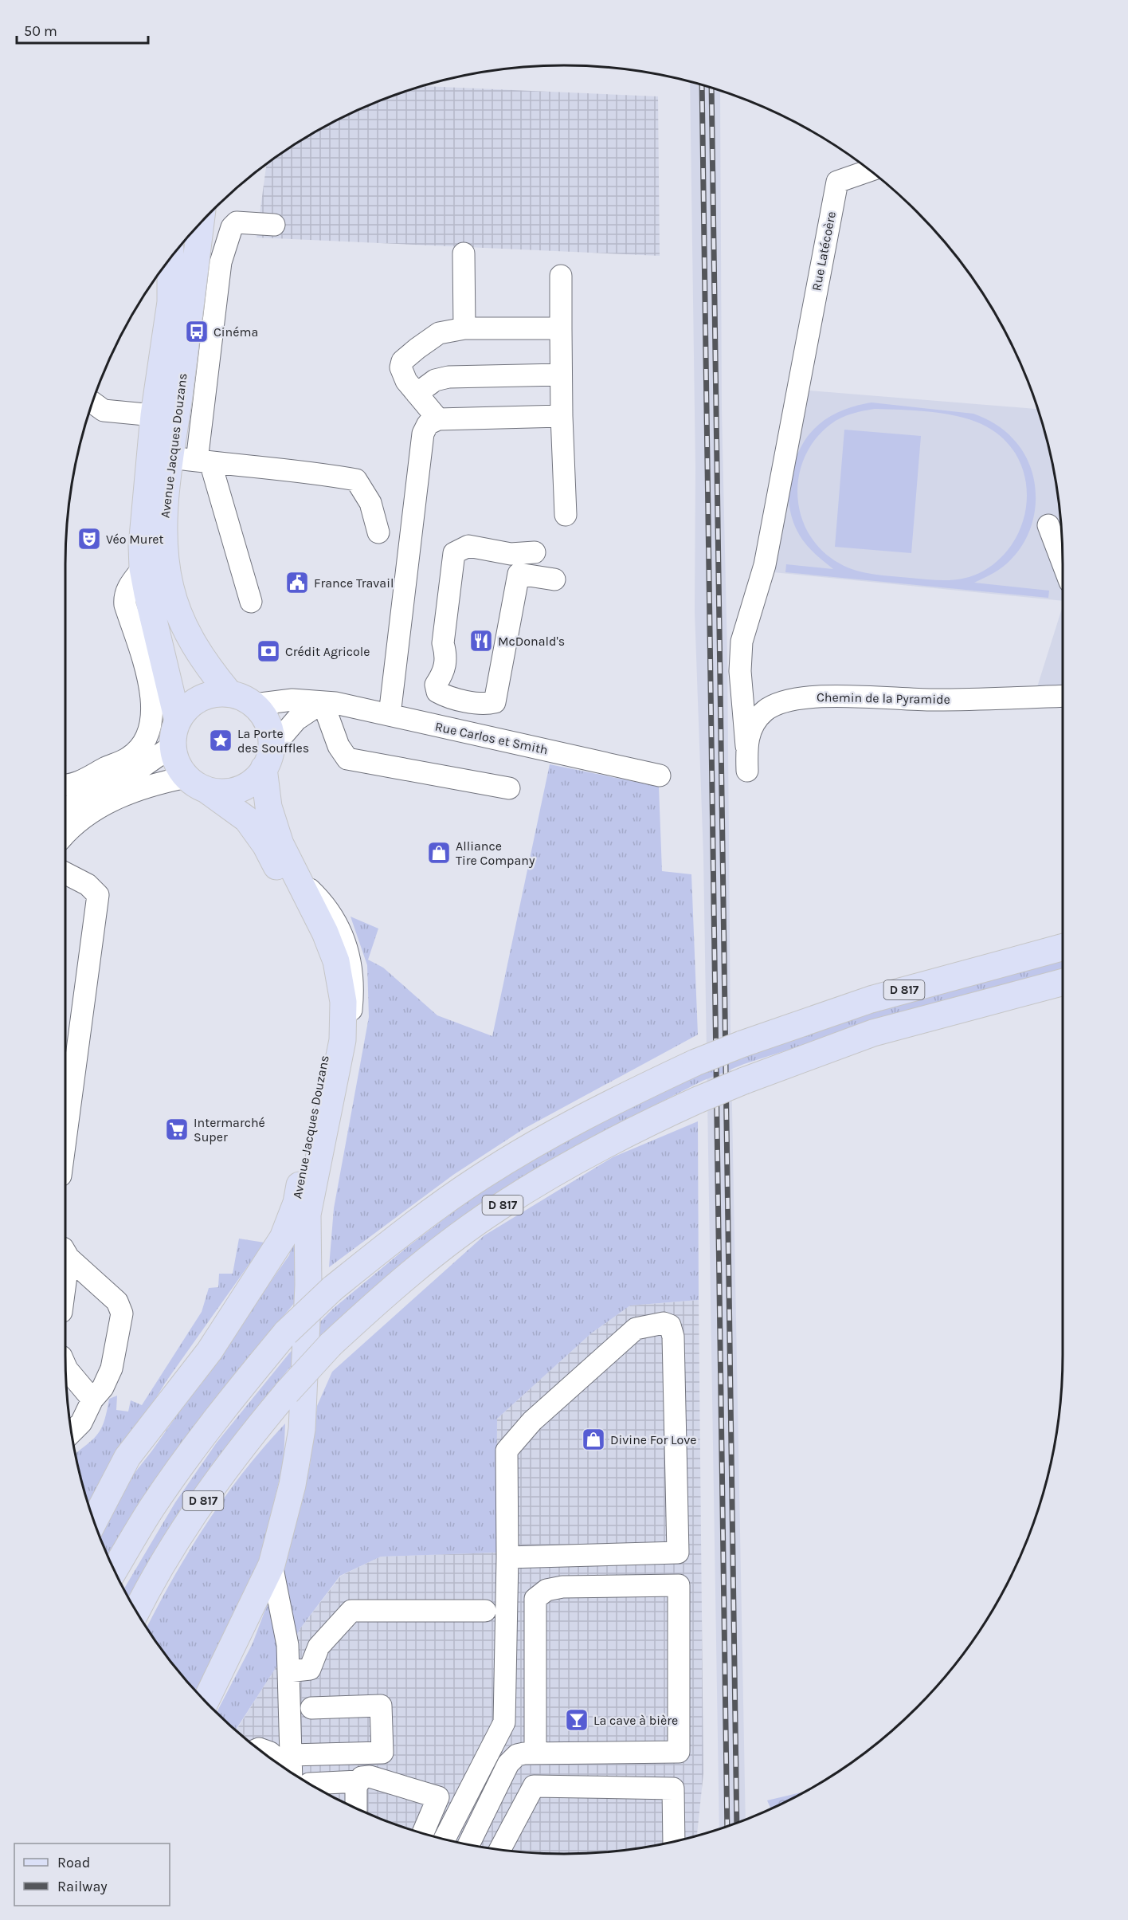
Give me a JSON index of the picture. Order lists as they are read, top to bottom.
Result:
{
  "streets": {
    "main road": ["Avenue Jacques Douzans", "D 817"],
    "street": ["Rue Latécoère", "Chemin de la Pyramide", "Rue Carlos et Smith"]
  },
  "crossings": [
    ["Rue Latécoère", "Chemin de la Pyramide"],
    ["Avenue Jacques Douzans", "Rue Carlos et Smith"]
  ],
  "places": {
    "bus stop": ["Cinéma"],
    "theatre": ["Véo Muret"],
    "public building": ["France Travail"],
    "restaurant": ["McDonald's"],
    "bank": ["Crédit Agricole"],
    "place": ["La Porte des Souffles"],
    "shop": ["Alliance Tire Company", "Divine For Love"],
    "supermarket": ["Intermarché Super"],
    "bar": ["La cave à bière"]
  },
  "legend": ["Road", "Railway"],
  "scale_bar": "50 m"
}
